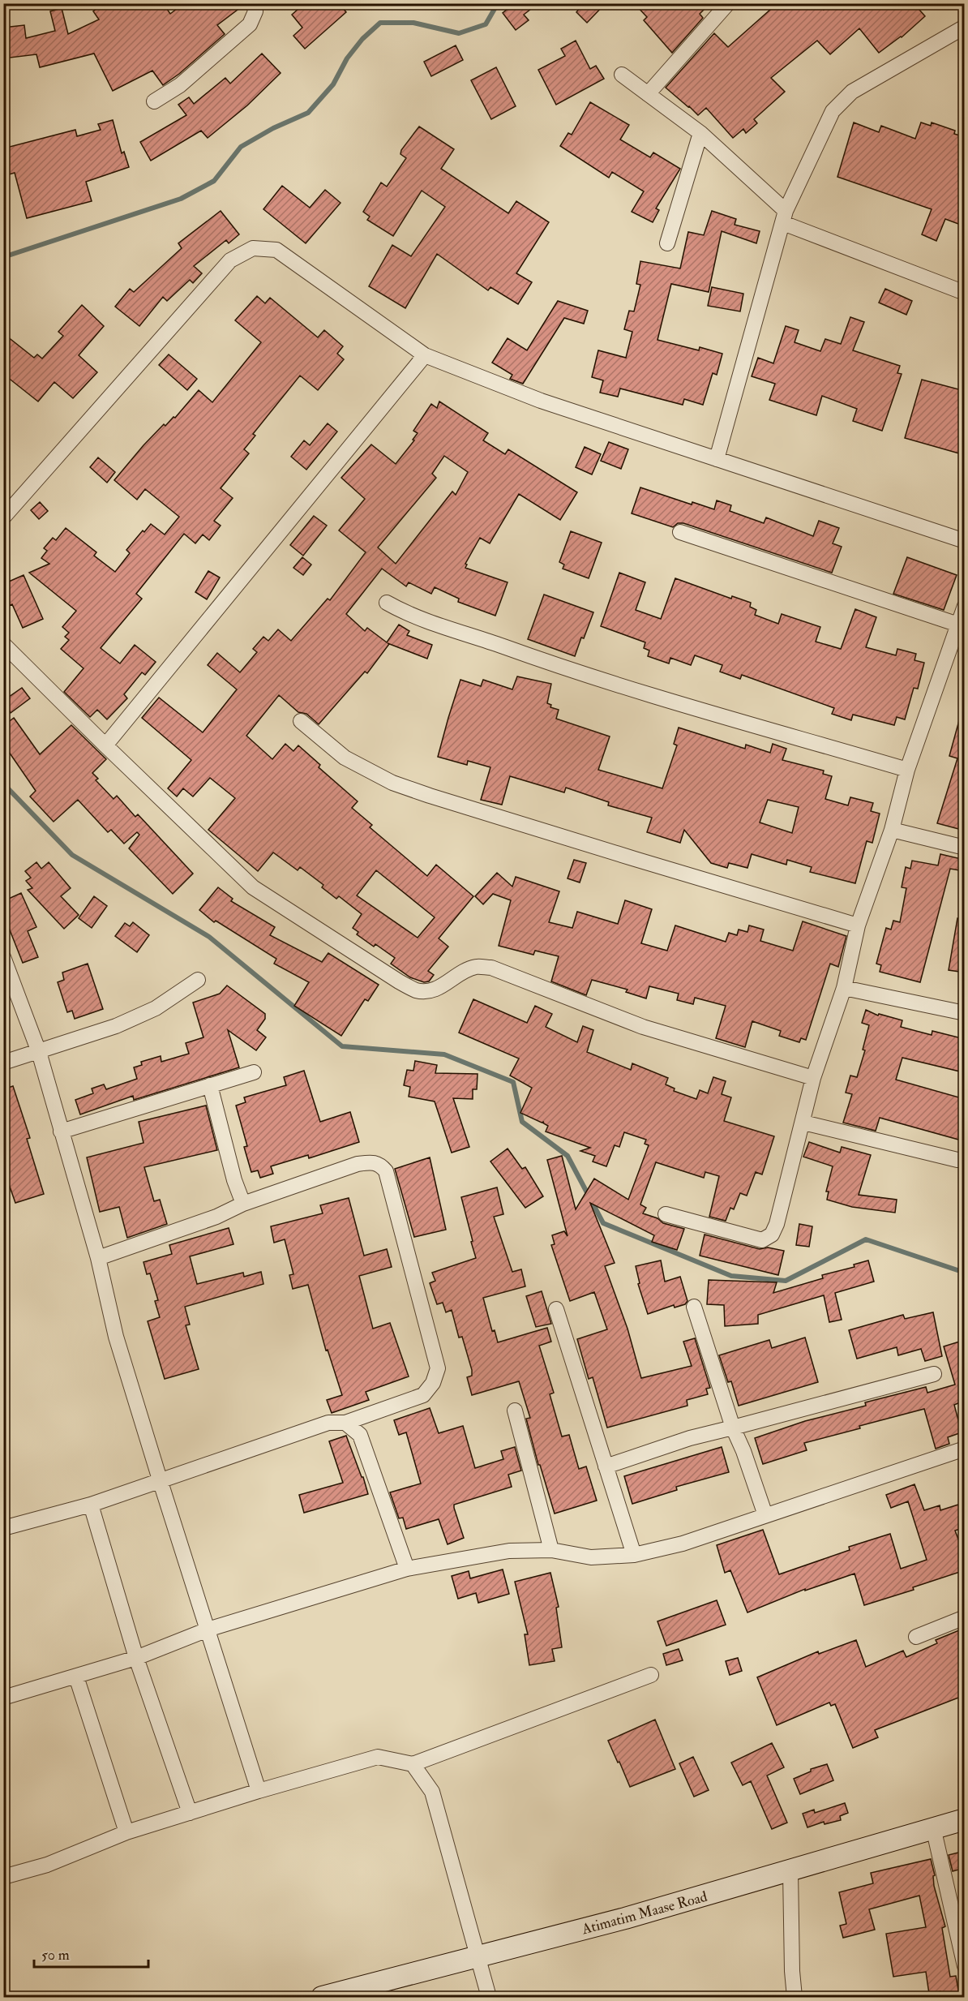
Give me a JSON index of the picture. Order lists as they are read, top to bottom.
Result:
{
  "streets": {
    "main road": ["Atimatim Maase Road"]
  },
  "scale_bar": "50 m"
}
